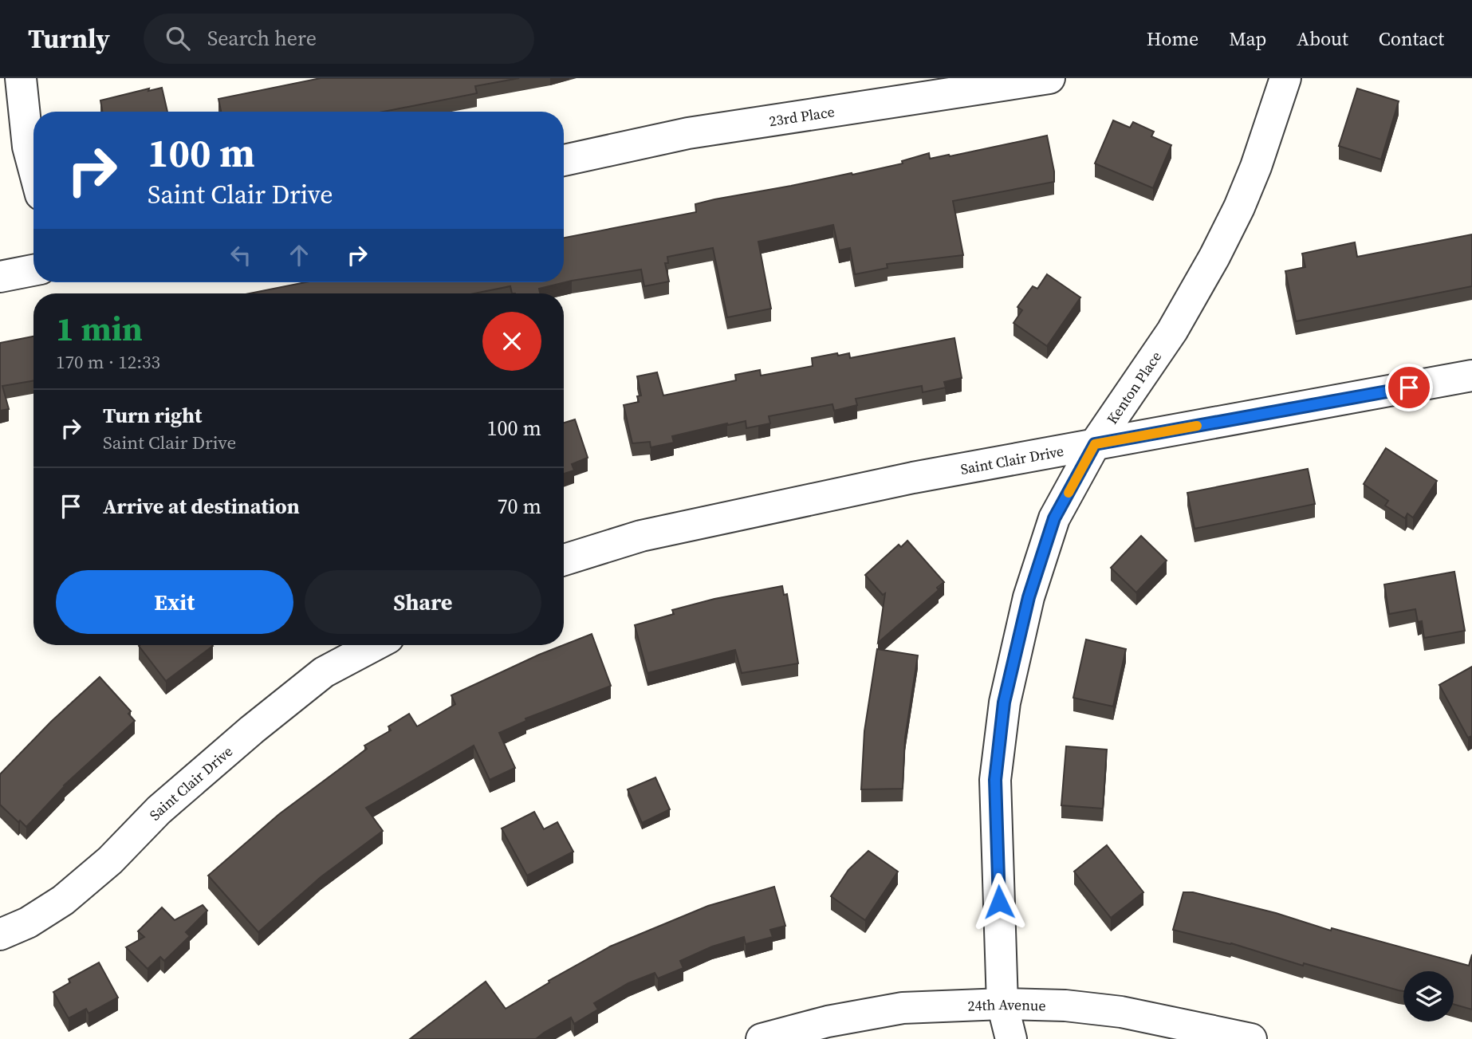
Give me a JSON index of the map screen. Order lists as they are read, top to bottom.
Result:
{
  "streets": {
    "street": [
      "23rd Place",
      "Kenton Place",
      "Saint Clair Drive",
      "24th Avenue"
    ]
  },
  "crossings": [
    ["Kenton Place", "Saint Clair Drive"],
    ["Kenton Place", "24th Avenue"]
  ],
  "page": {
    "header": "Turnly",
    "search": "Search here",
    "nav": [
      "Home",
      "Map",
      "About",
      "Contact"
    ],
    "turn": ["100 m", "Saint Clair Drive"],
    "heading": ["1 min", "170 m · 12:33"],
    "list": [
      {
        "name": "Turn right",
        "note": "Saint Clair Drive",
        "value": "100 m"
      },
      {
        "name": "Arrive at destination",
        "value": "70 m"
      }
    ],
    "buttons": ["Exit", "Share"]
  }
}
